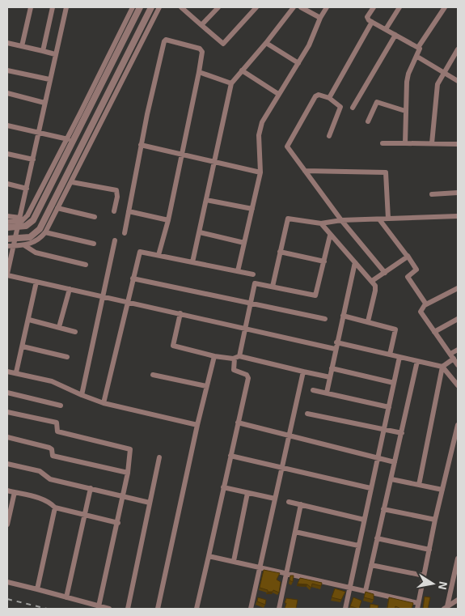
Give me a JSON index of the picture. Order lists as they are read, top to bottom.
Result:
{
  "north": "right"
}
